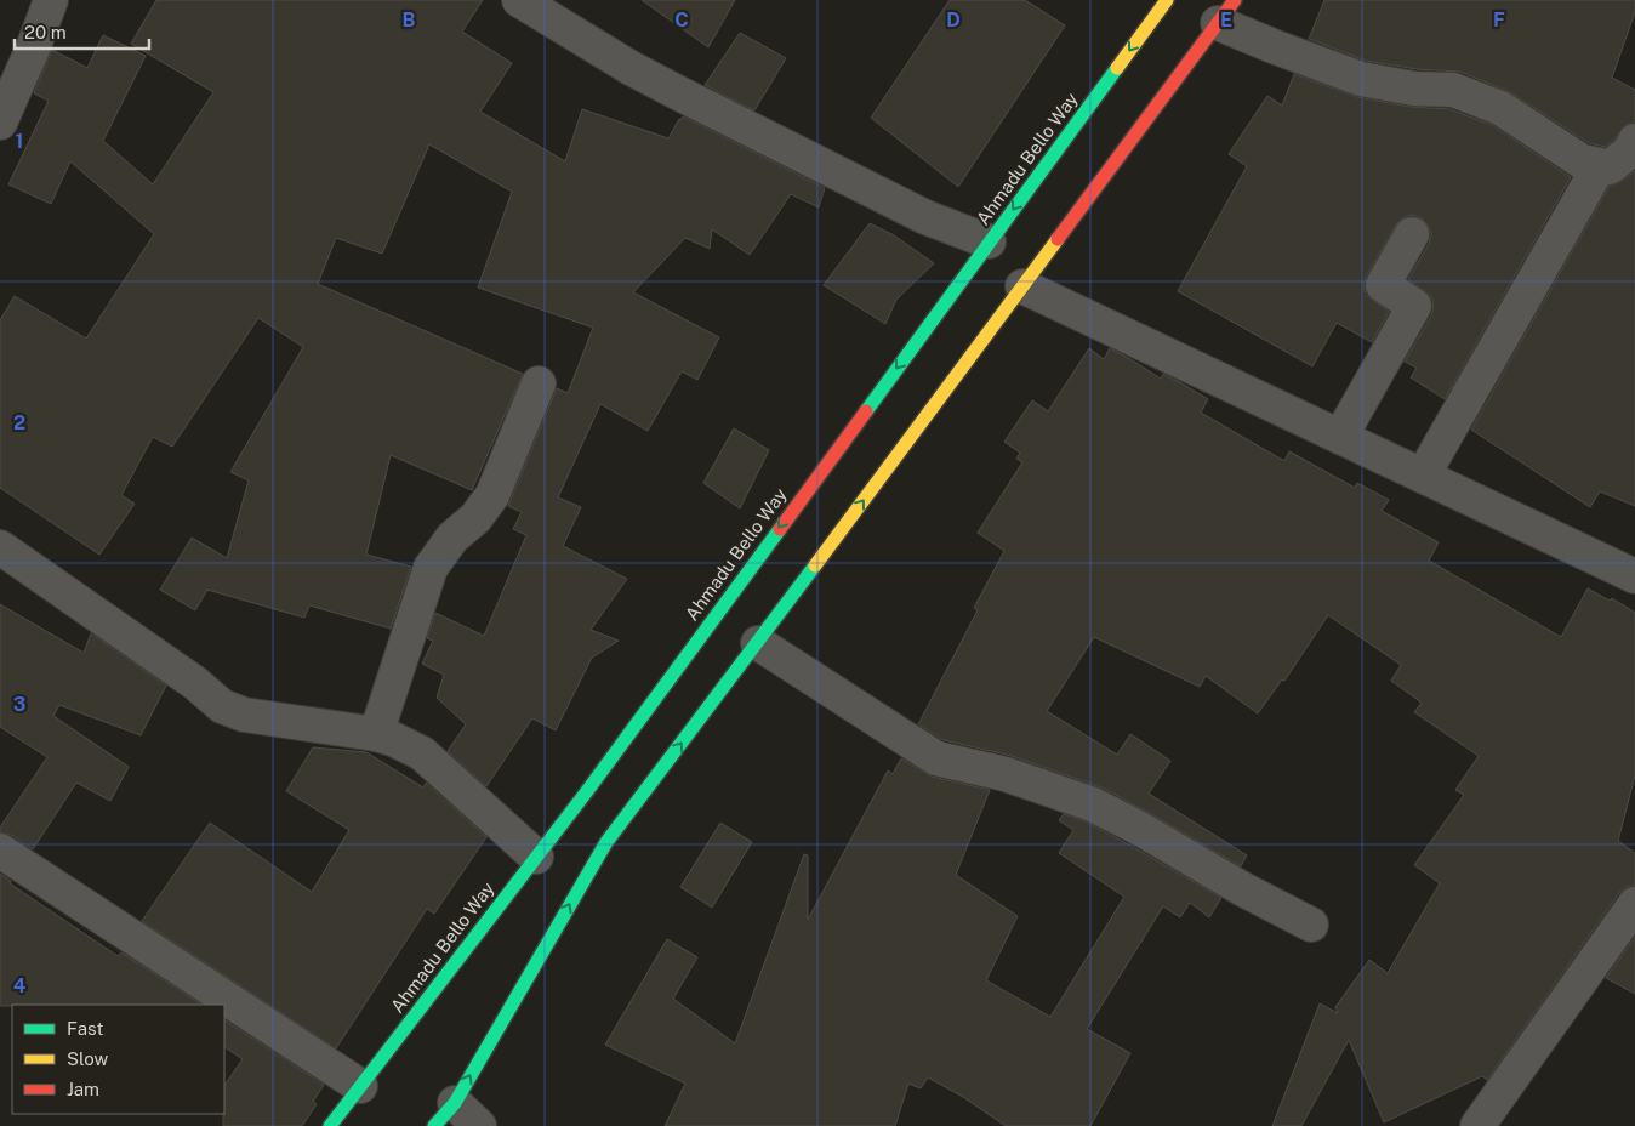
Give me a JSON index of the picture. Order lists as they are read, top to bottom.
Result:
{
  "streets": {
    "highway": ["Ahmadu Bello Way"]
  },
  "legend": ["Fast", "Slow", "Jam"],
  "scale_bar": "20 m",
  "grid": {
    "columns": [
      "B",
      "C",
      "D",
      "E",
      "F"
    ],
    "rows": [
      "1",
      "2",
      "3",
      "4"
    ]
  }
}
